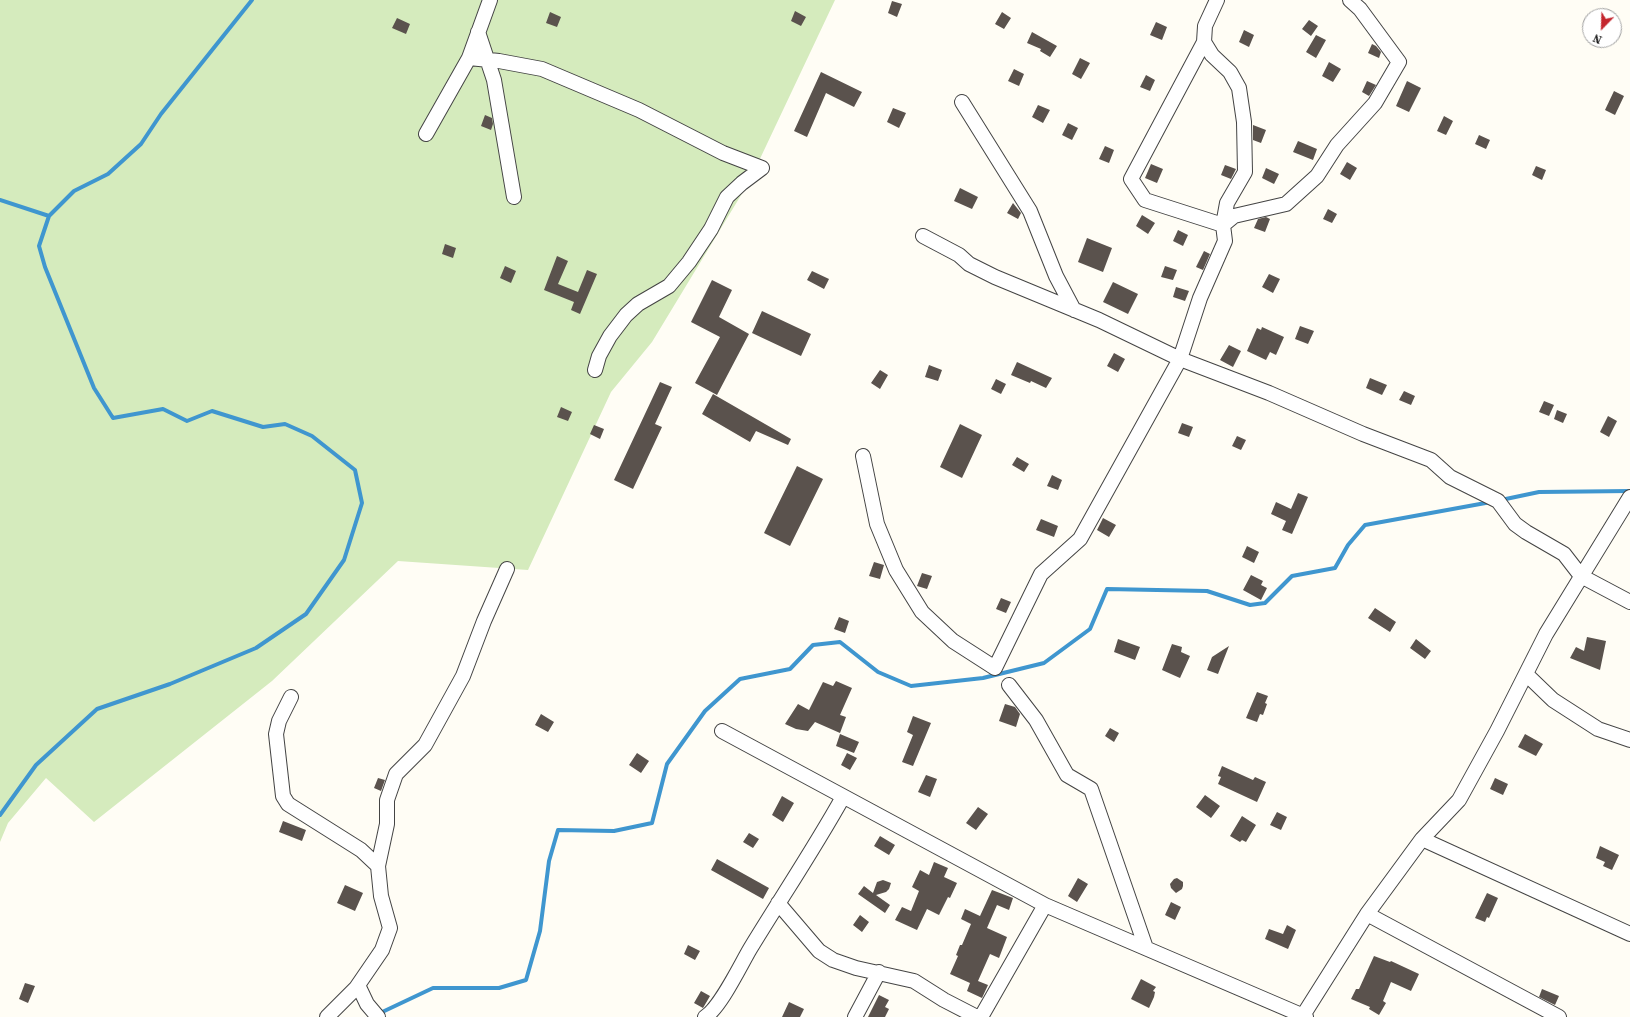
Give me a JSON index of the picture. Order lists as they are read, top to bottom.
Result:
{
  "north": "bottom left"
}
